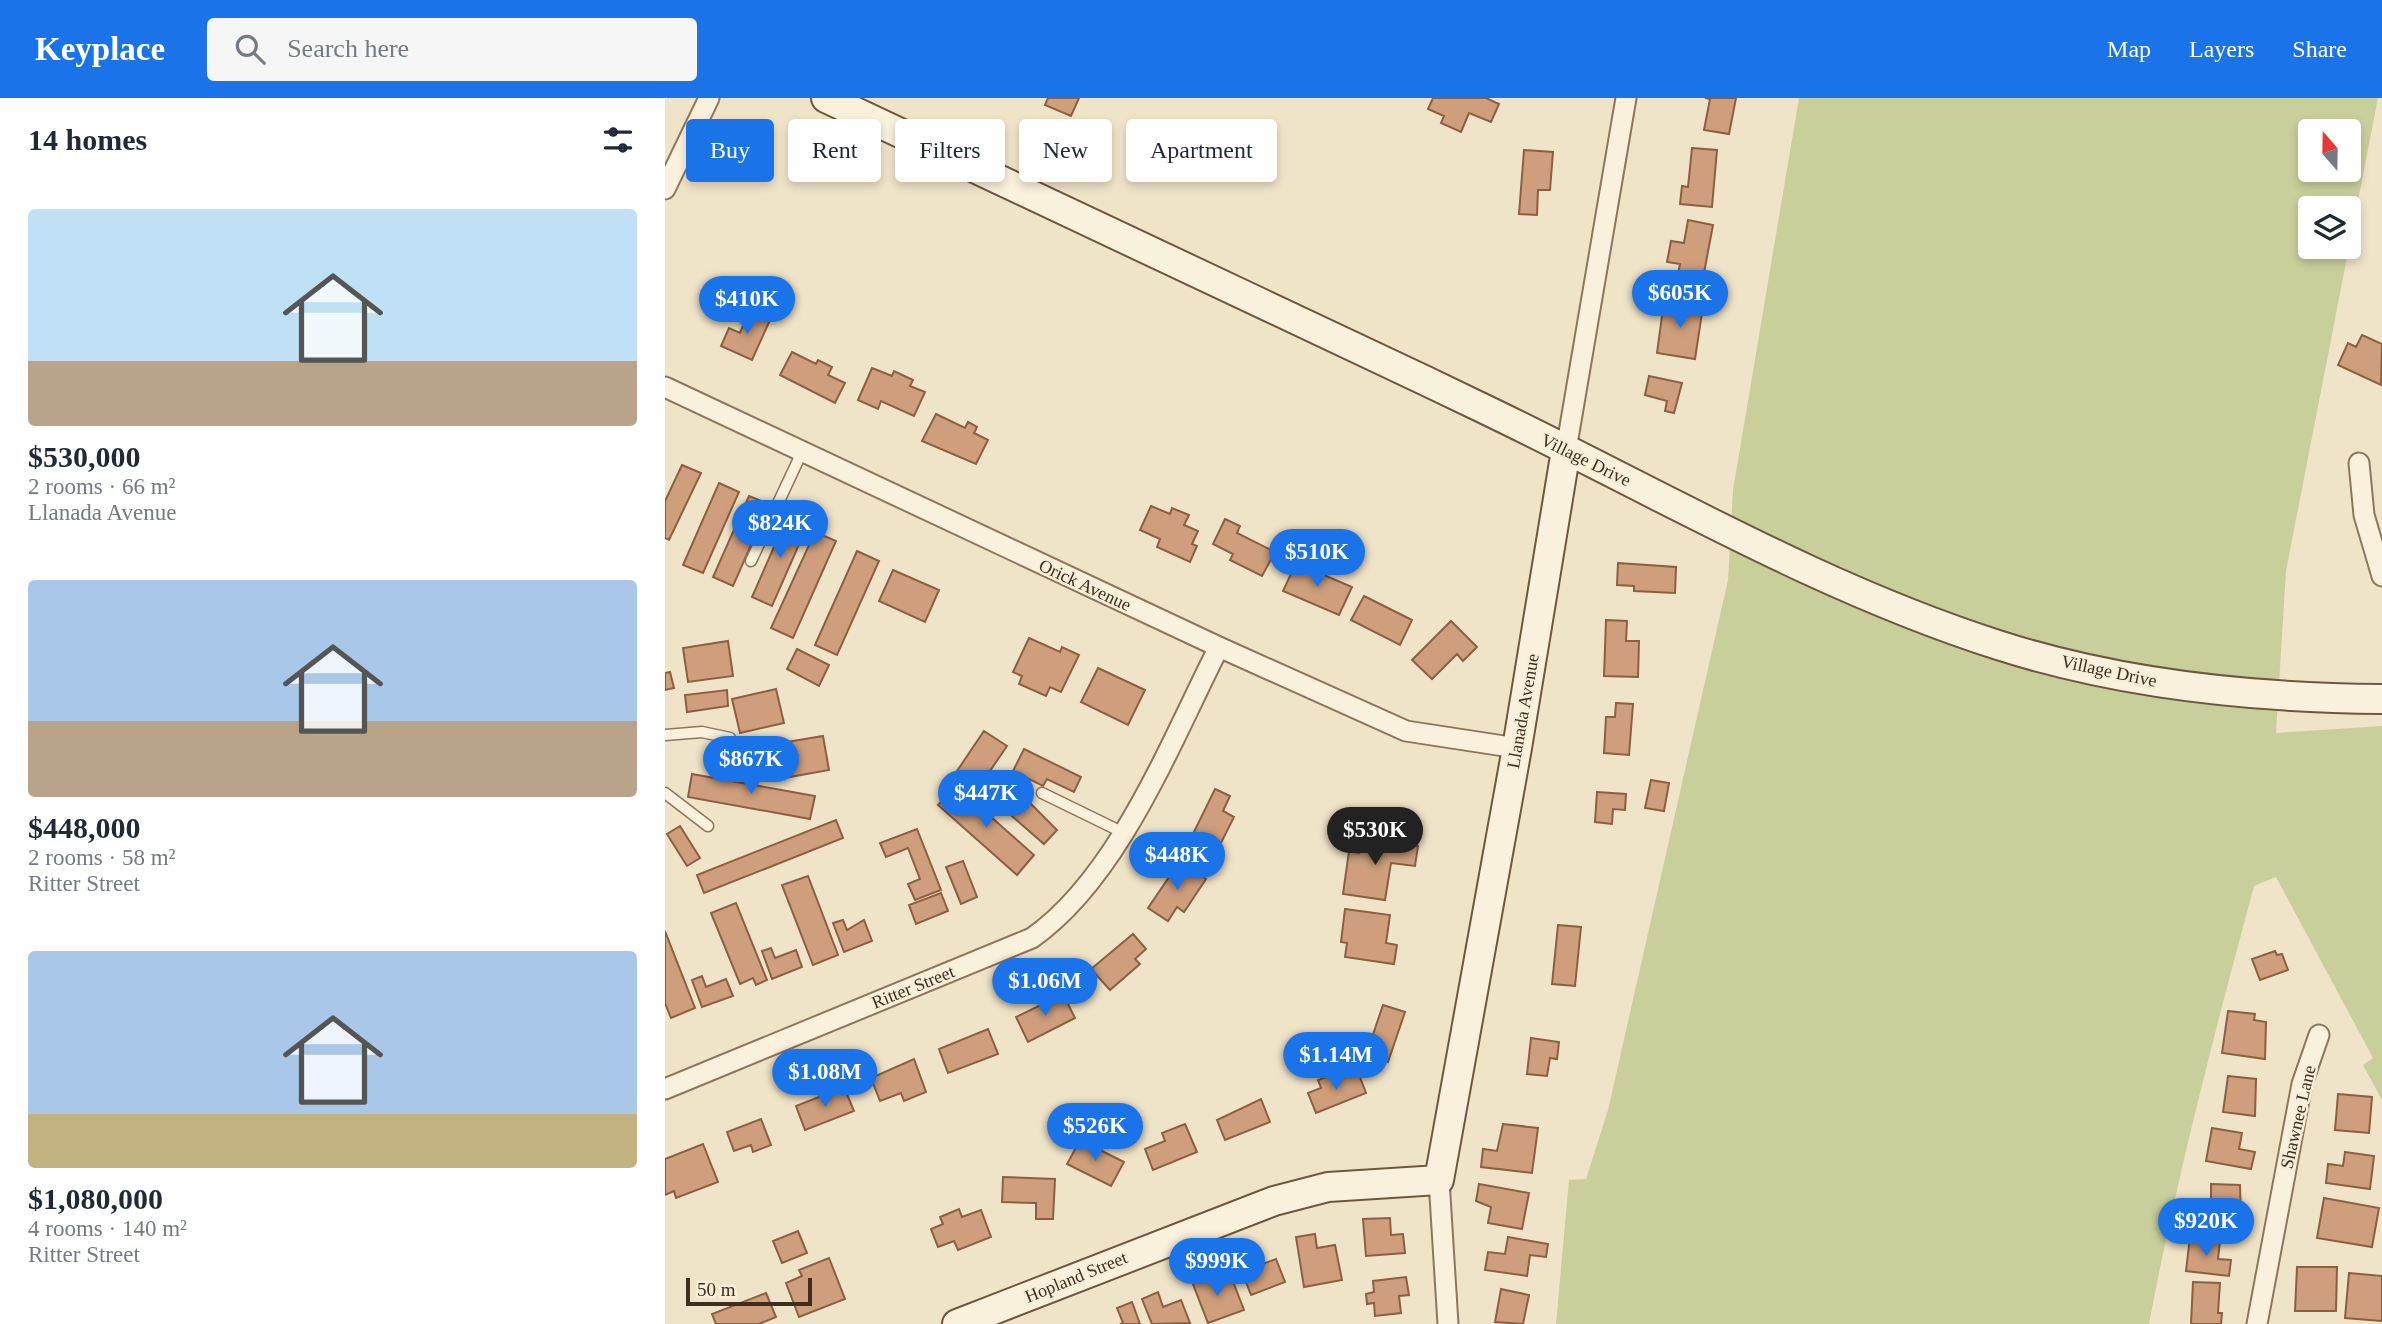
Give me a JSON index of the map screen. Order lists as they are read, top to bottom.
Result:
{
  "streets": {
    "main road": ["Village Drive", "Llanada Avenue", "Hopland Street"],
    "street": ["Orick Avenue", "Ritter Street", "Shawnee Lane"]
  },
  "crossings": [
    ["Village Drive", "Llanada Avenue"],
    ["Orick Avenue", "Llanada Avenue"],
    ["Orick Avenue", "Ritter Street"],
    ["Llanada Avenue", "Hopland Street"]
  ],
  "scale_bar": "50 m",
  "north": "top",
  "page": {
    "header": "Keyplace",
    "search": "Search here",
    "nav": ["Map", "Layers", "Share"],
    "heading": "14 homes",
    "chip": [
      "Buy",
      "Rent",
      "Filters",
      "New",
      "Apartment"
    ],
    "list": [
      {
        "name": "$530,000",
        "note": "2 rooms · 66 m² · Llanada Avenue"
      },
      {
        "name": "$448,000",
        "note": "2 rooms · 58 m² · Ritter Street"
      },
      {
        "name": "$1,080,000",
        "note": "4 rooms · 140 m² · Ritter Street"
      }
    ],
    "price": [
      "$605K",
      "$410K",
      "$824K",
      "$510K",
      "$867K",
      "$447K",
      "$530K",
      "$448K",
      "$1.06M",
      "$1.14M",
      "$1.08M",
      "$526K",
      "$920K",
      "$999K"
    ],
    "scale": "50 m"
  }
}
